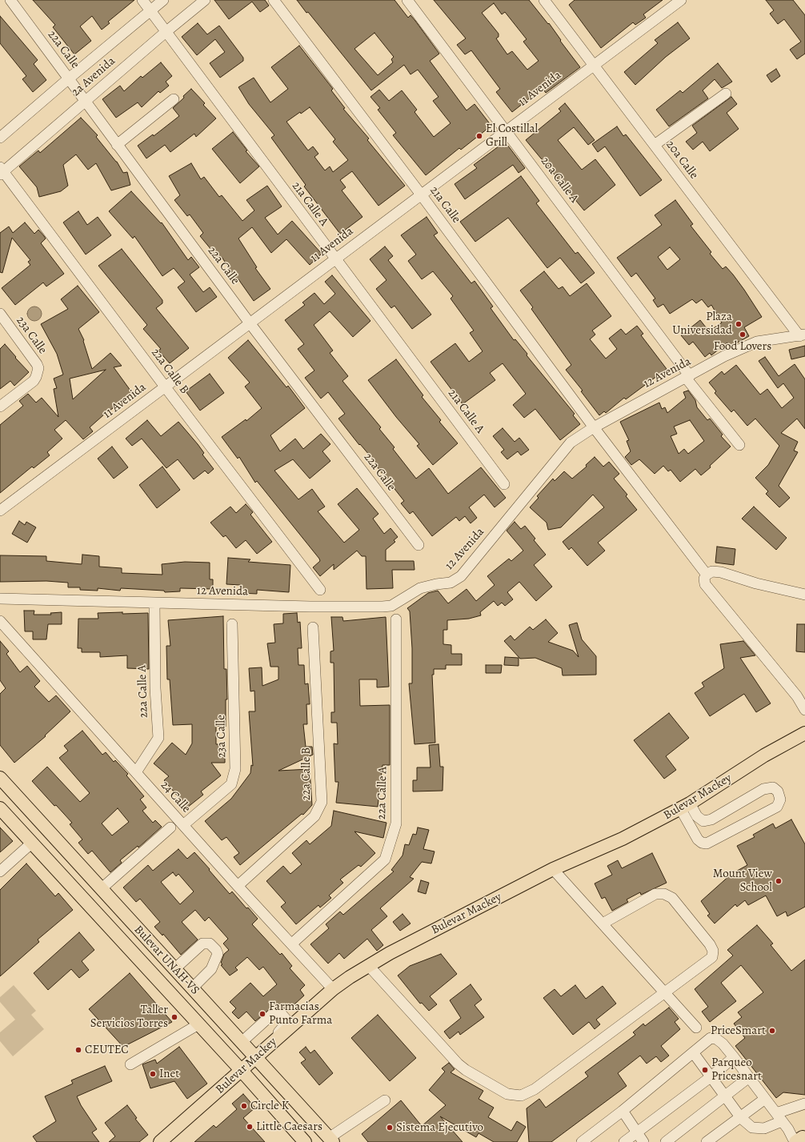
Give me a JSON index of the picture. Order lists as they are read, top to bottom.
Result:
{
  "streets": {
    "main road": ["Bulevar Mackey", "Bulevar UNAH-VS"],
    "street": [
      "22a Calle",
      "2a Avenida",
      "11 Avenida",
      "20a Calle",
      "20a Calle A",
      "21a Calle A",
      "21a Calle",
      "23a Calle",
      "22a Calle B",
      "12 Avenida",
      "22a Calle A",
      "24 Calle"
    ]
  },
  "crossings": [
    ["22a Calle", "2a Avenida"],
    ["22a Calle", "11 Avenida"],
    ["2a Avenida", "21a Calle A"],
    ["2a Avenida", "22a Calle B"],
    ["11 Avenida", "20a Calle"],
    ["11 Avenida", "20a Calle A"],
    ["11 Avenida", "21a Calle A"],
    ["11 Avenida", "21a Calle"],
    ["11 Avenida", "22a Calle B"],
    ["20a Calle", "12 Avenida"],
    ["20a Calle A", "12 Avenida"],
    ["21a Calle", "12 Avenida"],
    ["23a Calle", "24 Calle"],
    ["22a Calle B", "24 Calle"],
    ["12 Avenida", "22a Calle A"],
    ["22a Calle A", "24 Calle"],
    ["24 Calle", "Bulevar Mackey"],
    ["Bulevar Mackey", "Bulevar UNAH-VS"]
  ],
  "places": [
    "El Costillal Grill",
    "Plaza Universidad",
    "Food Lovers",
    "Mount View School",
    "Farmacias Punto Farma",
    "Taller Servicios Torres",
    "PriceSmart",
    "CEUTEC",
    "Parqueo Pricesnart",
    "Inet",
    "Circle K",
    "Little Caesars",
    "Sistema Ejecutivo"
  ]
}
